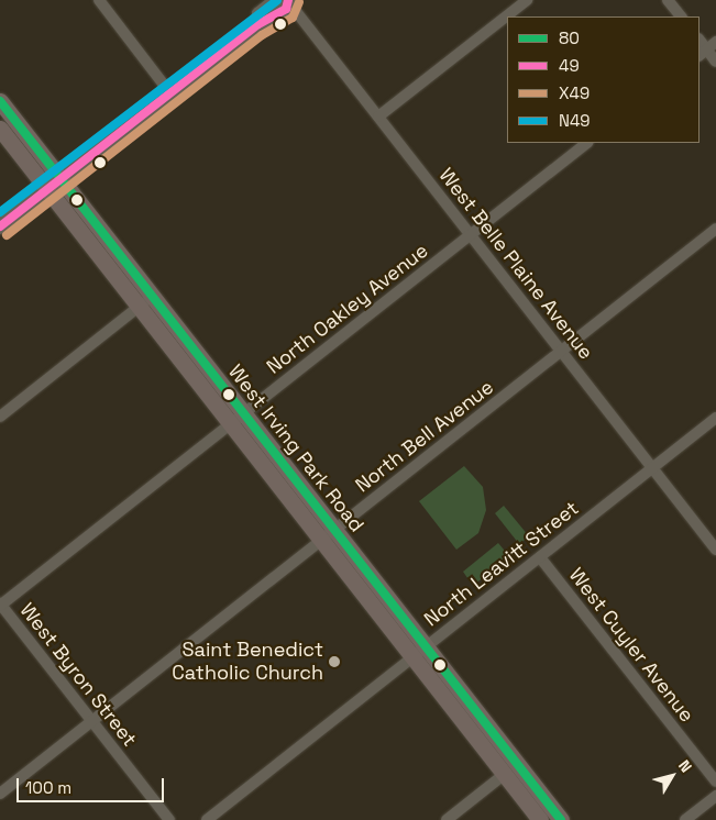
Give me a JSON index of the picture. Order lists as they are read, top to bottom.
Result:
{
  "streets": {
    "main road": ["West Irving Park Road"],
    "street": [
      "West Belle Plaine Avenue",
      "North Oakley Avenue",
      "North Bell Avenue",
      "North Leavitt Street",
      "West Cuyler Avenue",
      "West Byron Street"
    ]
  },
  "crossings": [
    ["West Belle Plaine Avenue", "North Oakley Avenue"],
    ["West Belle Plaine Avenue", "North Bell Avenue"],
    ["West Belle Plaine Avenue", "North Leavitt Street"],
    ["North Oakley Avenue", "West Irving Park Road"],
    ["North Oakley Avenue", "West Byron Street"],
    ["North Bell Avenue", "West Irving Park Road"],
    ["North Bell Avenue", "West Byron Street"],
    ["West Irving Park Road", "North Leavitt Street"],
    ["North Leavitt Street", "West Cuyler Avenue"]
  ],
  "places": ["Saint Benedict Catholic Church"],
  "lines": [
    "transit line 49",
    "transit line N49",
    "transit line X49",
    "transit line 80"
  ],
  "legend": [
    "80",
    "49",
    "X49",
    "N49"
  ],
  "scale_bar": "100 m",
  "north": "top right"
}
